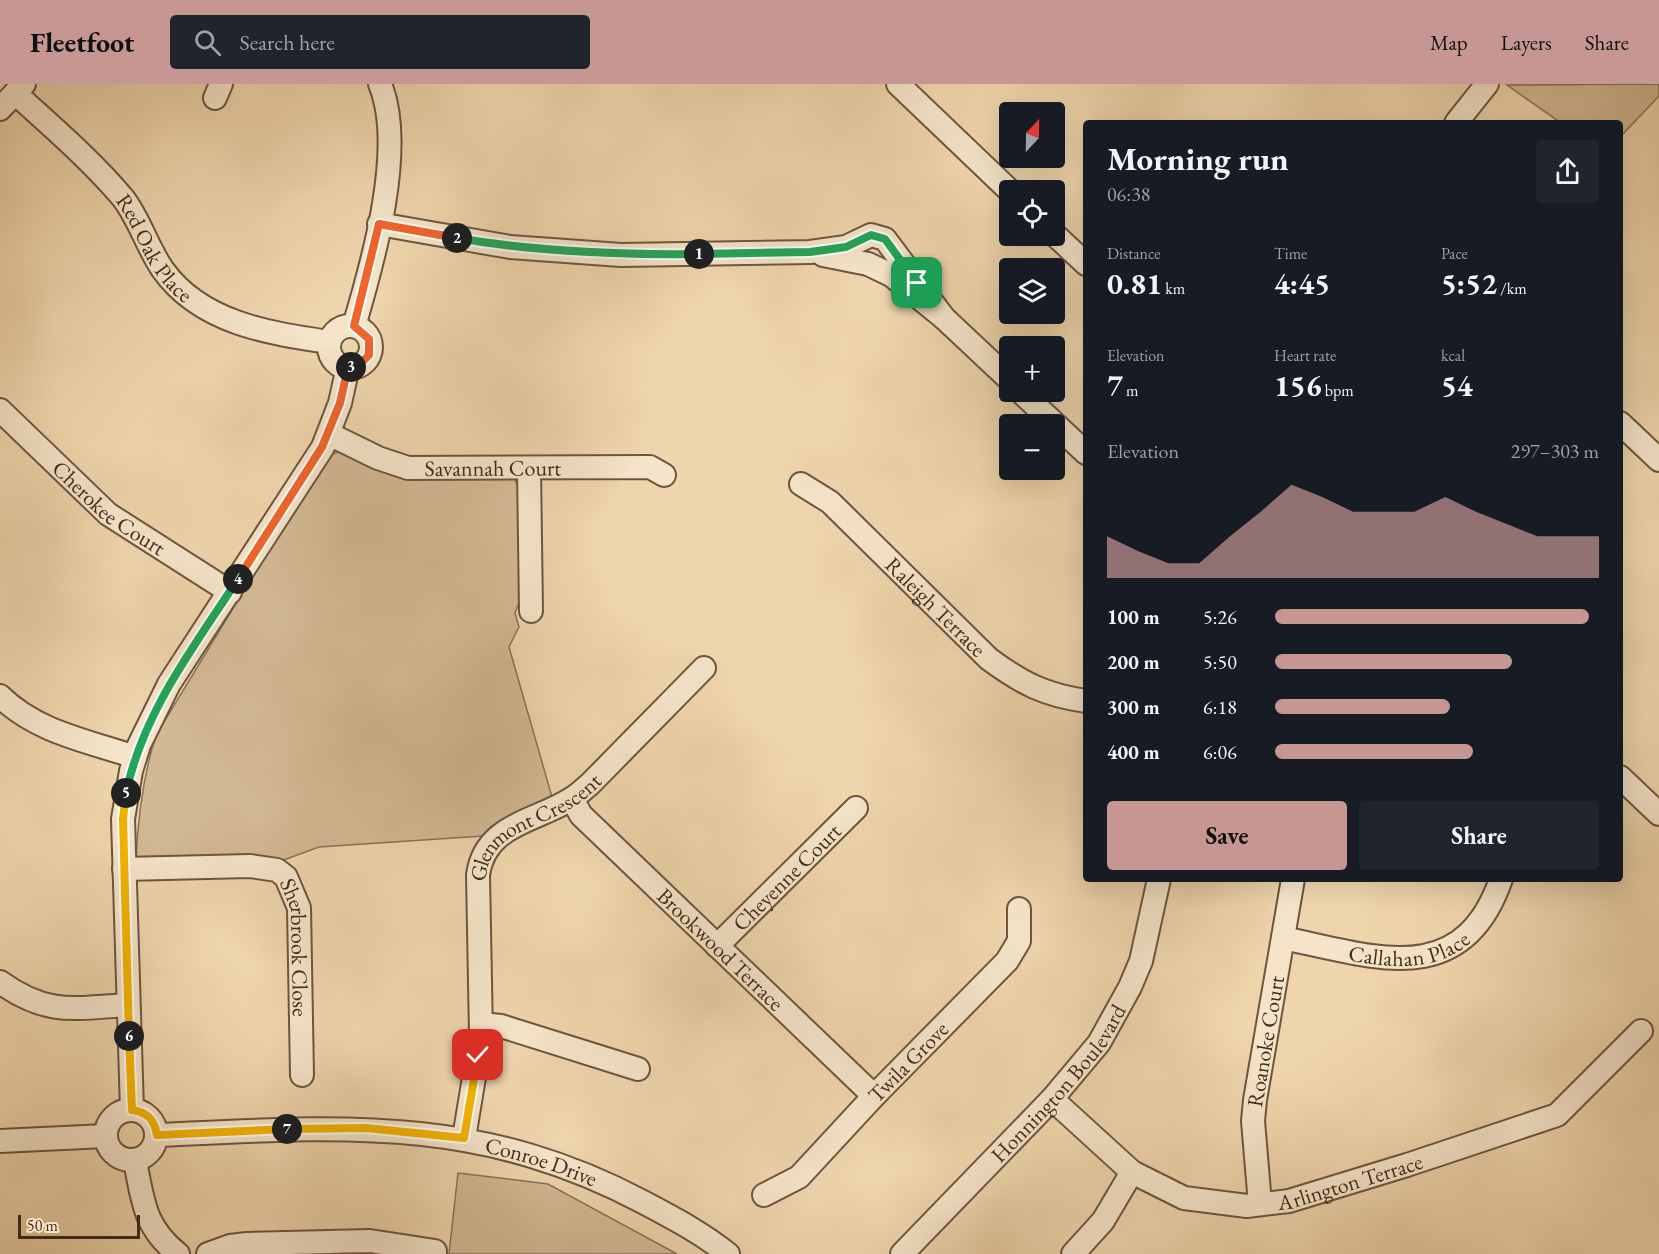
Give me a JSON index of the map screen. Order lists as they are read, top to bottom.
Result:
{
  "streets": {
    "street": [
      "Red Oak Place",
      "Savannah Court",
      "Cherokee Court",
      "Raleigh Terrace",
      "Glenmont Crescent",
      "Cheyenne Court",
      "Callahan Place",
      "Sherbrook Close",
      "Brookwood Terrace",
      "Roanoke Court",
      "Twila Grove",
      "Honnington Boulevard",
      "Conroe Drive",
      "Arlington Terrace"
    ]
  },
  "crossings": [
    ["Glenmont Crescent", "Brookwood Terrace"],
    ["Glenmont Crescent", "Conroe Drive"],
    ["Cheyenne Court", "Brookwood Terrace"],
    ["Callahan Place", "Roanoke Court"],
    ["Brookwood Terrace", "Twila Grove"],
    ["Roanoke Court", "Arlington Terrace"],
    ["Honnington Boulevard", "Arlington Terrace"]
  ],
  "scale_bar": "50 m",
  "north": "top",
  "page": {
    "header": "Fleetfoot",
    "search": "Search here",
    "nav": ["Map", "Layers", "Share"],
    "map_buttons": ["+", "−"],
    "heading": ["Morning run", "06:38"],
    "stats": [
      ["Distance", "0.81 km"],
      ["Time", "4:45"],
      ["Pace", "5:52 /km"],
      ["Elevation", "7 m"],
      ["Heart rate", "156 bpm"],
      ["kcal", "54"]
    ],
    "pins": [
      "2",
      "1",
      "3",
      "4",
      "5",
      "6",
      "7"
    ],
    "chart": ["Elevation", "297–303 m"],
    "list": [
      {
        "name": "100 m",
        "note": "5:26"
      },
      {
        "name": "200 m",
        "note": "5:50"
      },
      {
        "name": "300 m",
        "note": "6:18"
      },
      {
        "name": "400 m",
        "note": "6:06"
      }
    ],
    "buttons": ["Save", "Share"],
    "scale": "50 m"
  }
}
